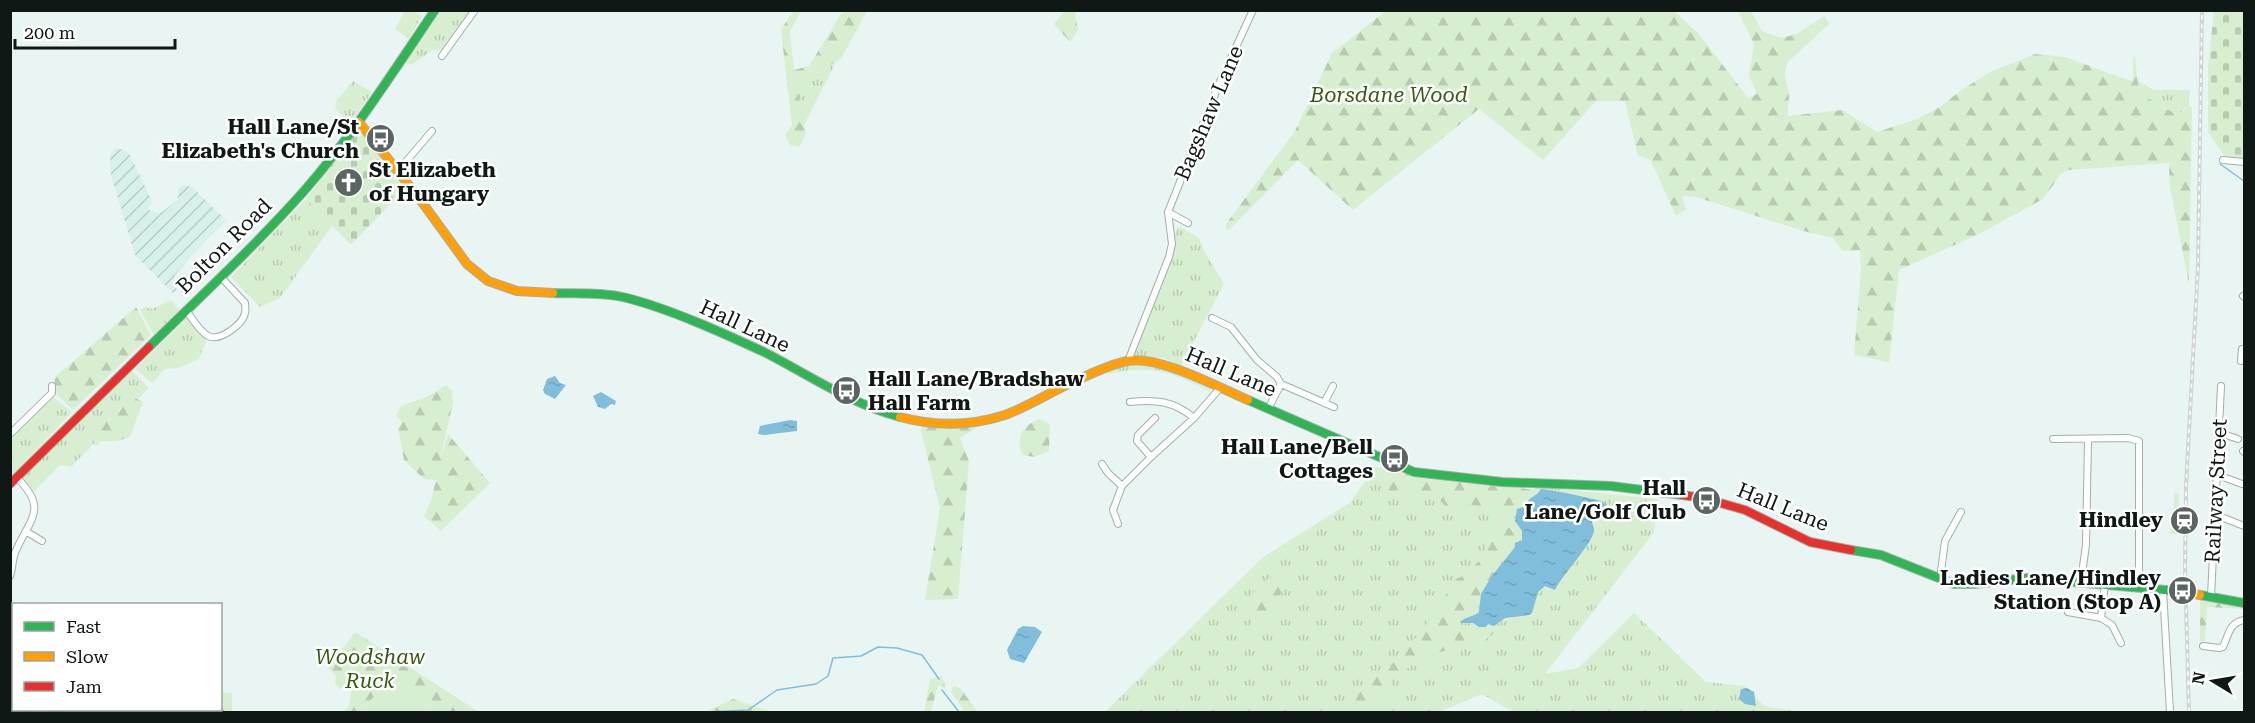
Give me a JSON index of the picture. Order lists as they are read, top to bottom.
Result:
{
  "streets": {
    "street": [
      "Bagshaw Lane",
      "Bolton Road",
      "Hall Lane",
      "Railway Street"
    ]
  },
  "crossings": [
    ["Bolton Road", "Hall Lane"],
    ["Hall Lane", "Railway Street"]
  ],
  "parks": ["Borsdane Wood", "Woodshaw Ruck"],
  "places": {
    "bus stop": [
      "Hall Lane/St Elizabeth's Church",
      "Hall Lane/Bradshaw Hall Farm",
      "Hall Lane/Bell Cottages",
      "Hall Lane/Golf Club",
      "Ladies Lane/Hindley Station (Stop A)"
    ],
    "church": ["St Elizabeth of Hungary"],
    "station": ["Hindley"]
  },
  "legend": ["Fast", "Slow", "Jam"],
  "scale_bar": "200 m",
  "north": "left"
}
